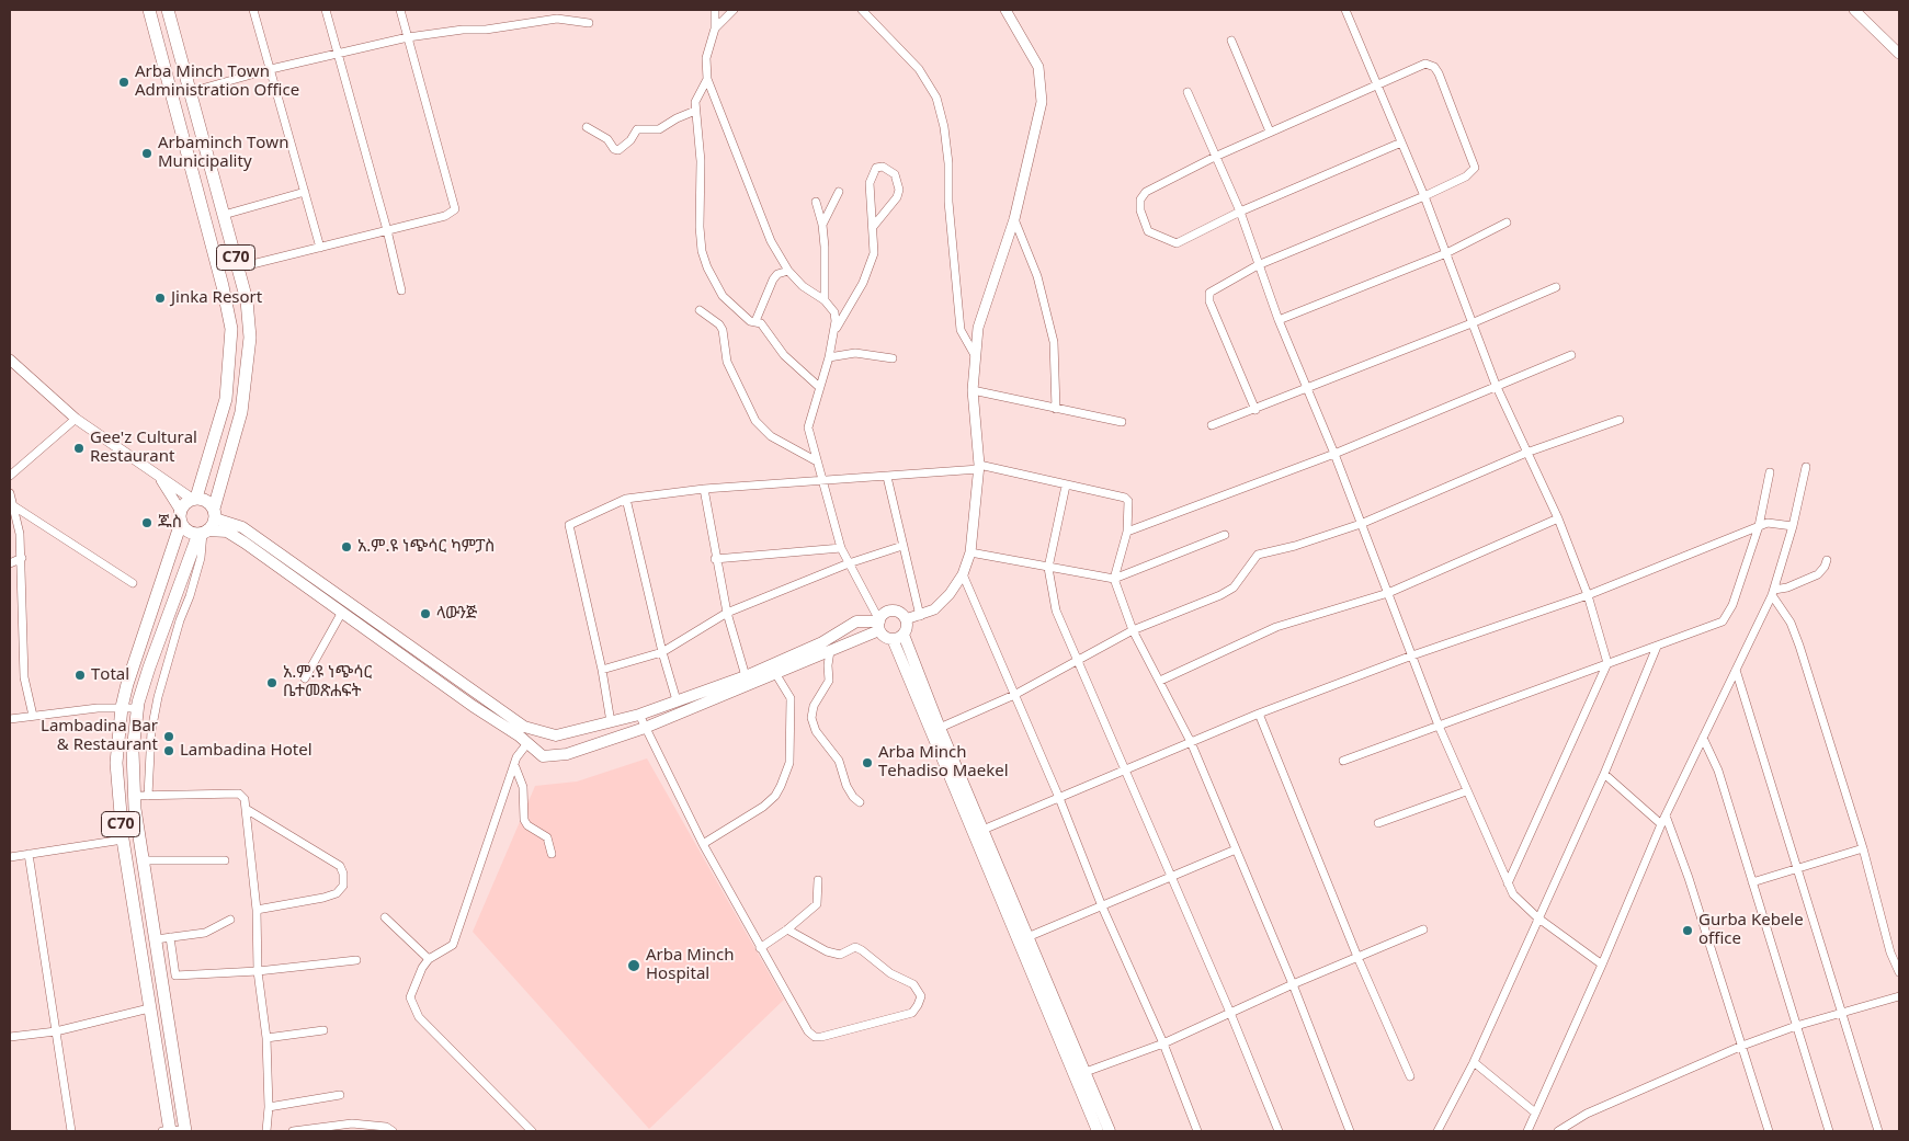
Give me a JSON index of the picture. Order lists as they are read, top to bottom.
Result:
{
  "streets": {
    "highway": ["C70"]
  },
  "places": [
    "Arba Minch Town Administration Office",
    "Arbaminch Town Municipality",
    "Jinka Resort",
    "Gee'z Cultural Restaurant",
    "ጁስ",
    "አ.ም.ዩ ነጭሳር ካምፓስ",
    "ላውንጅ",
    "Total",
    "አ.ም.ዩ ነጭሳር ቤተመጽሐፍት",
    "Lambadina Bar & Restaurant",
    "Lambadina Hotel",
    "Arba Minch Tehadiso Maekel",
    "Gurba Kebele office",
    "Arba Minch Hospital"
  ]
}
